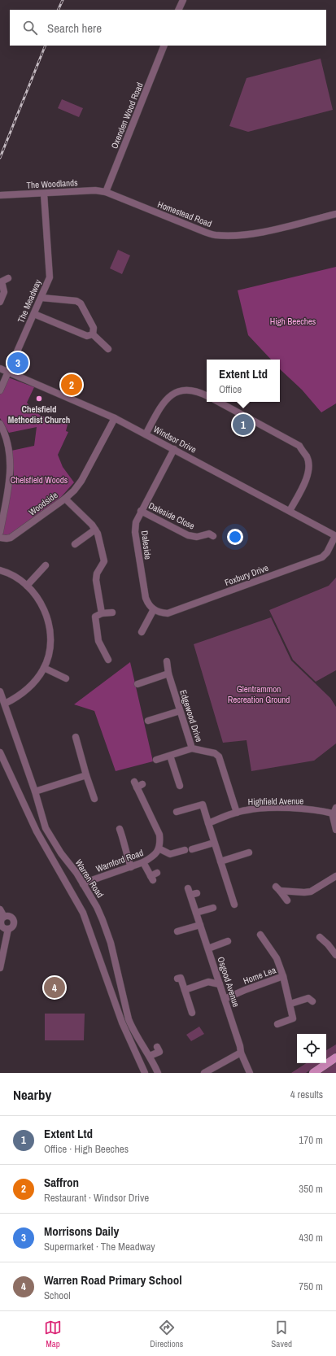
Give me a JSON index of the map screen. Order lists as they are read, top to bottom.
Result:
{
  "streets": {
    "street": [
      "Oxenden Wood Road",
      "The Woodlands",
      "Homestead Road",
      "The Meadway",
      "Windsor Drive",
      "Woodside",
      "Daleside Close",
      "Daleside",
      "Foxbury Drive",
      "Edgewood Drive",
      "Highfield Avenue",
      "Warnford Road",
      "Warren Road",
      "Home Lea",
      "Osgood Avenue"
    ]
  },
  "crossings": [
    ["Oxenden Wood Road", "The Woodlands"],
    ["Oxenden Wood Road", "Homestead Road"],
    ["The Woodlands", "Homestead Road"],
    ["The Woodlands", "The Meadway"],
    ["The Meadway", "Windsor Drive"],
    ["Windsor Drive", "Woodside"],
    ["Windsor Drive", "Daleside"],
    ["Windsor Drive", "Foxbury Drive"],
    ["Daleside Close", "Daleside"],
    ["Daleside", "Foxbury Drive"],
    ["Edgewood Drive", "Highfield Avenue"],
    ["Warnford Road", "Warren Road"],
    ["Home Lea", "Osgood Avenue"]
  ],
  "parks": ["High Beeches", "Chelsfield Woods", "Glentrammon Recreation Ground"],
  "places": ["Chelsfield Methodist Church"],
  "page": {
    "search": "Search here",
    "pins": [
      "3",
      "2",
      "1",
      "4"
    ],
    "popup": ["Extent Ltd", "Office"],
    "heading": ["Nearby", "4 results"],
    "list": [
      {
        "mark": "1",
        "name": "Extent Ltd",
        "note": "Office · High Beeches",
        "value": "170 m"
      },
      {
        "mark": "2",
        "name": "Saffron",
        "note": "Restaurant · Windsor Drive",
        "value": "350 m"
      },
      {
        "mark": "3",
        "name": "Morrisons Daily",
        "note": "Supermarket · The Meadway",
        "value": "430 m"
      },
      {
        "mark": "4",
        "name": "Warren Road Primary School",
        "note": "School",
        "value": "750 m"
      }
    ],
    "nav": ["Map", "Directions", "Saved"]
  }
}
